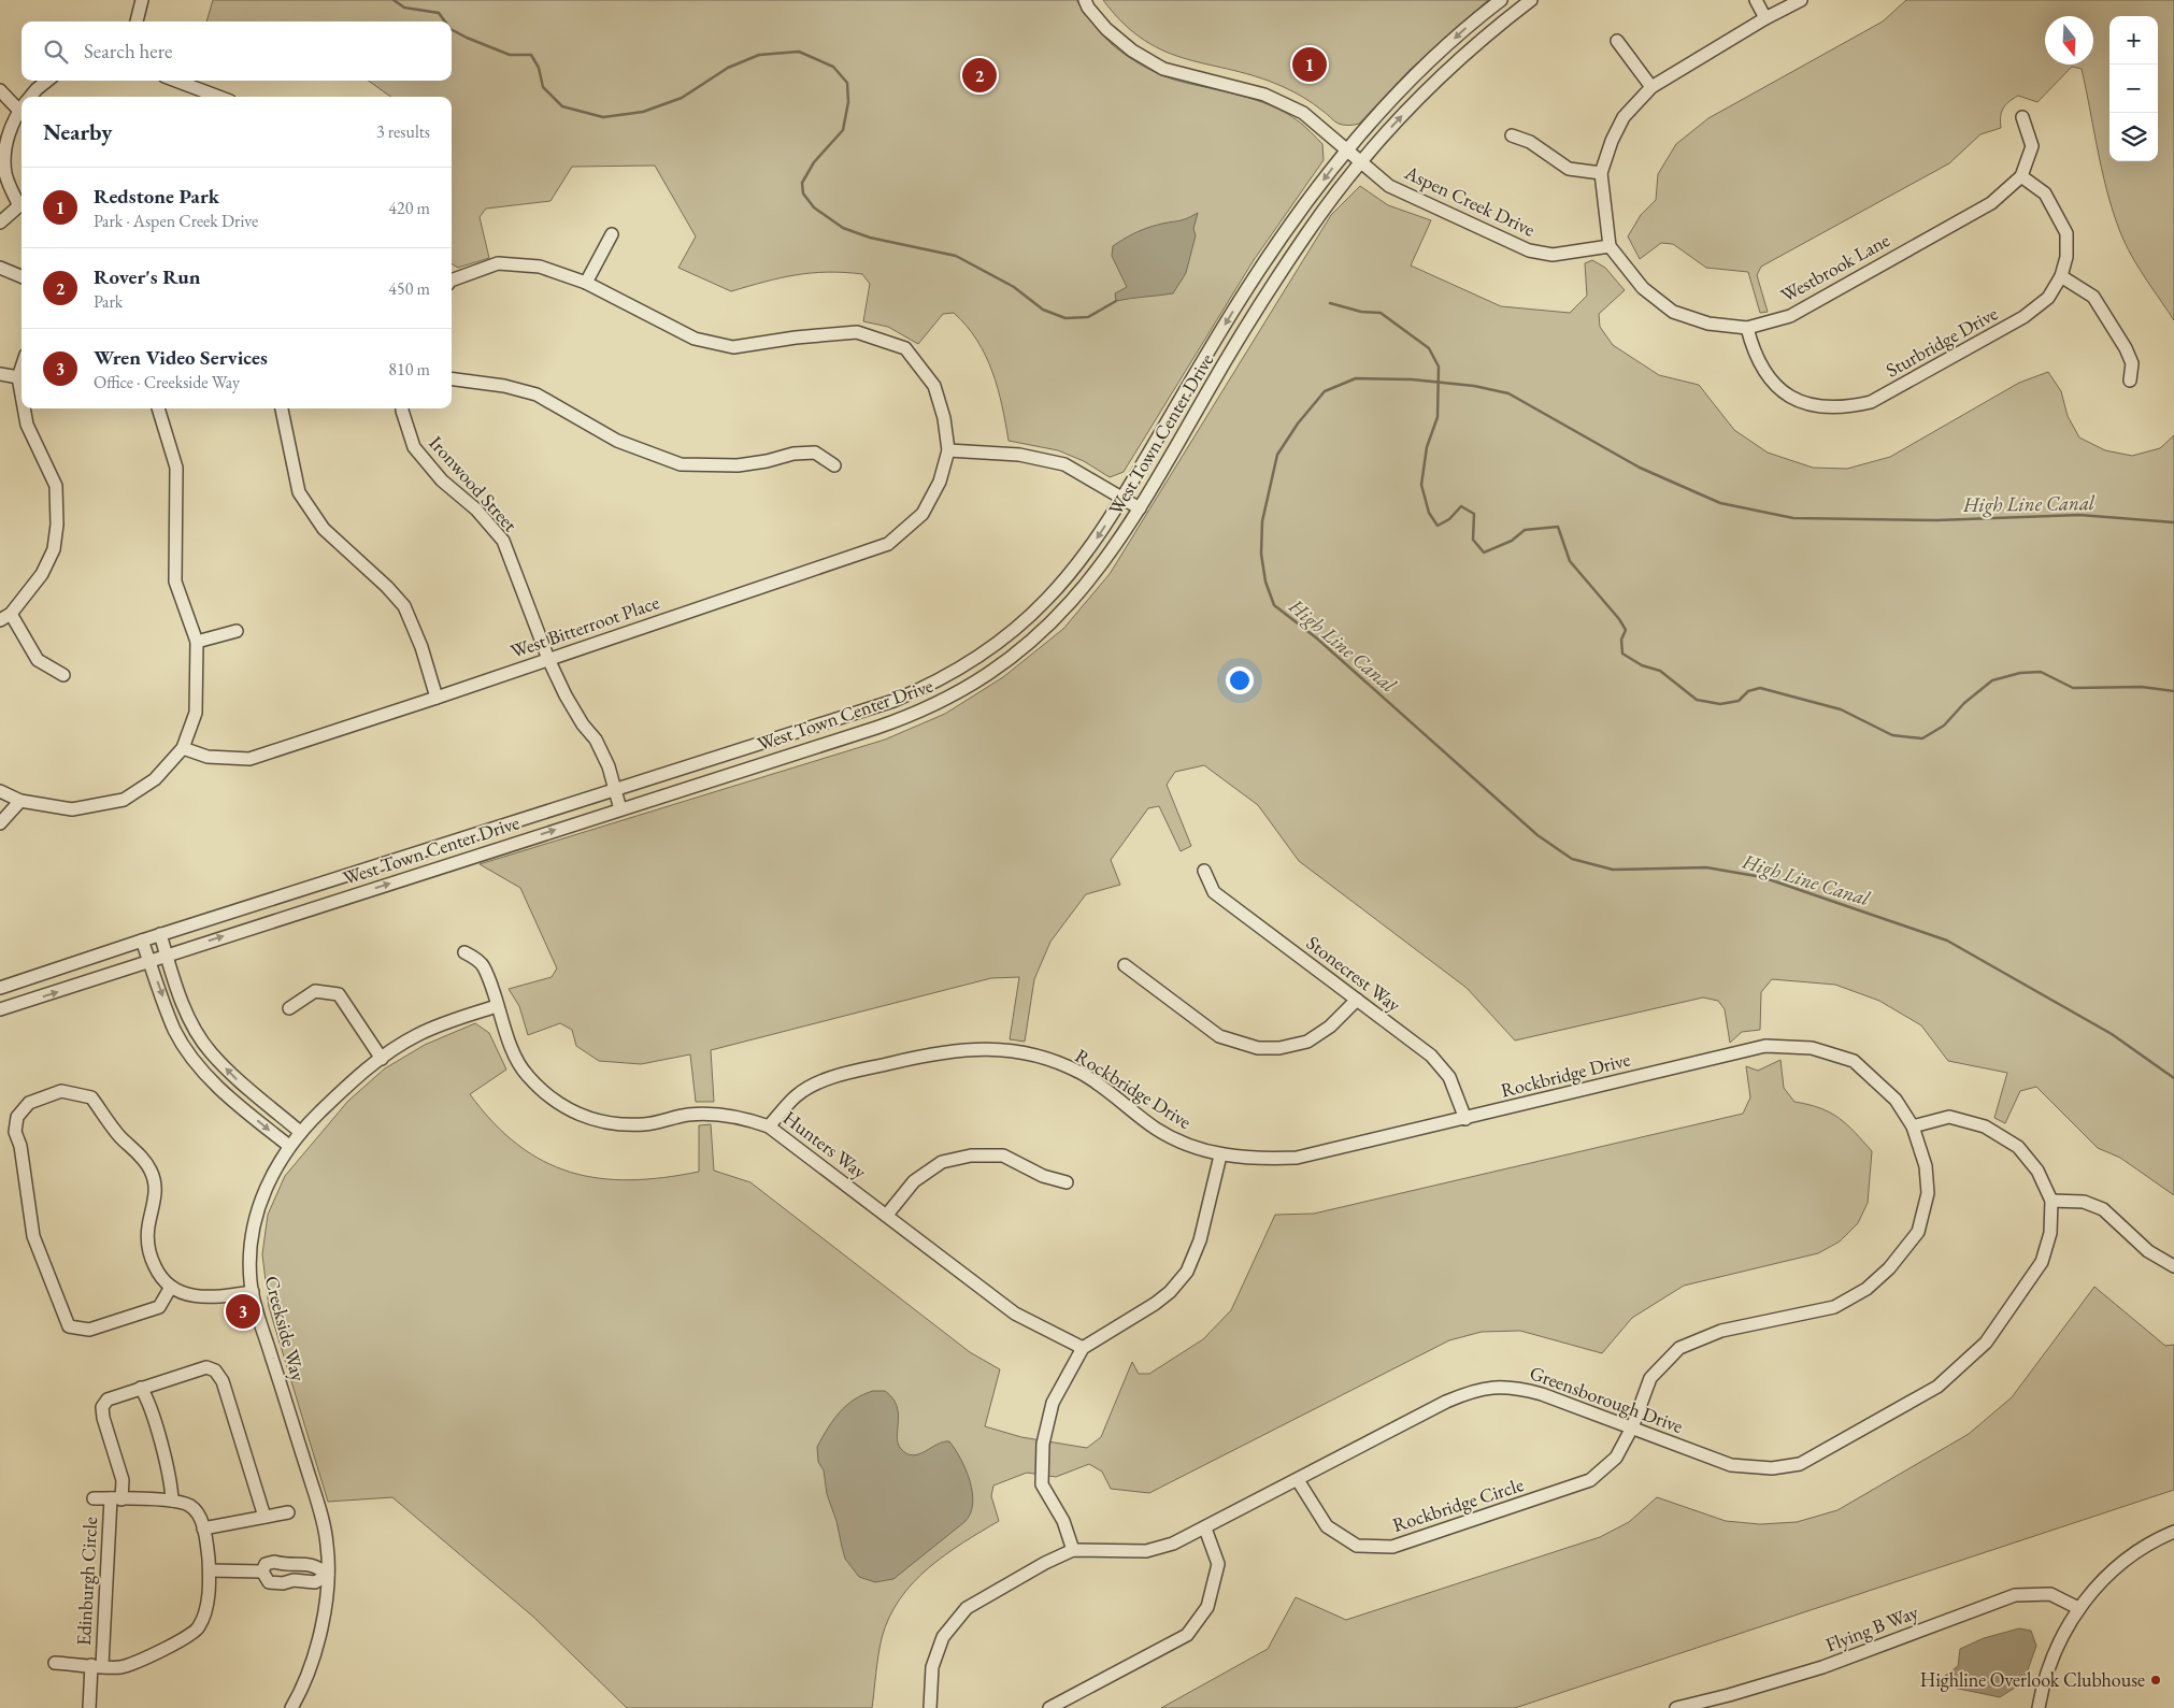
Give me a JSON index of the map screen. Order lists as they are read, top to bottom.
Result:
{
  "streets": {
    "street": [
      "Aspen Creek Drive",
      "Westbrook Lane",
      "Sturbridge Drive",
      "West Town Center Drive",
      "Ironwood Street",
      "West Bitterroot Place",
      "Stonecrest Way",
      "Rockbridge Drive",
      "Hunters Way",
      "Creekside Way",
      "Greensborough Drive",
      "Rockbridge Circle",
      "Edinburgh Circle",
      "Flying B Way"
    ]
  },
  "crossings": [
    ["Aspen Creek Drive", "Westbrook Lane"],
    ["Aspen Creek Drive", "West Town Center Drive"],
    ["Westbrook Lane", "Sturbridge Drive"],
    ["West Town Center Drive", "Ironwood Street"],
    ["Ironwood Street", "West Bitterroot Place"],
    ["Stonecrest Way", "Rockbridge Drive"],
    ["Rockbridge Drive", "Hunters Way"],
    ["Rockbridge Drive", "Greensborough Drive"],
    ["Rockbridge Drive", "Rockbridge Circle"],
    ["Hunters Way", "Creekside Way"],
    ["Greensborough Drive", "Rockbridge Circle"]
  ],
  "water": ["High Line Canal"],
  "places": ["Highline Overlook Clubhouse"],
  "north": "bottom",
  "page": {
    "map_buttons": ["+", "−"],
    "search": "Search here",
    "pins": ["1", "2", "3"],
    "heading": ["Nearby", "3 results"],
    "list": [
      {
        "mark": "1",
        "name": "Redstone Park",
        "note": "Park · Aspen Creek Drive",
        "value": "420 m"
      },
      {
        "mark": "2",
        "name": "Rover's Run",
        "note": "Park",
        "value": "450 m"
      },
      {
        "mark": "3",
        "name": "Wren Video Services",
        "note": "Office · Creekside Way",
        "value": "810 m"
      }
    ]
  }
}
